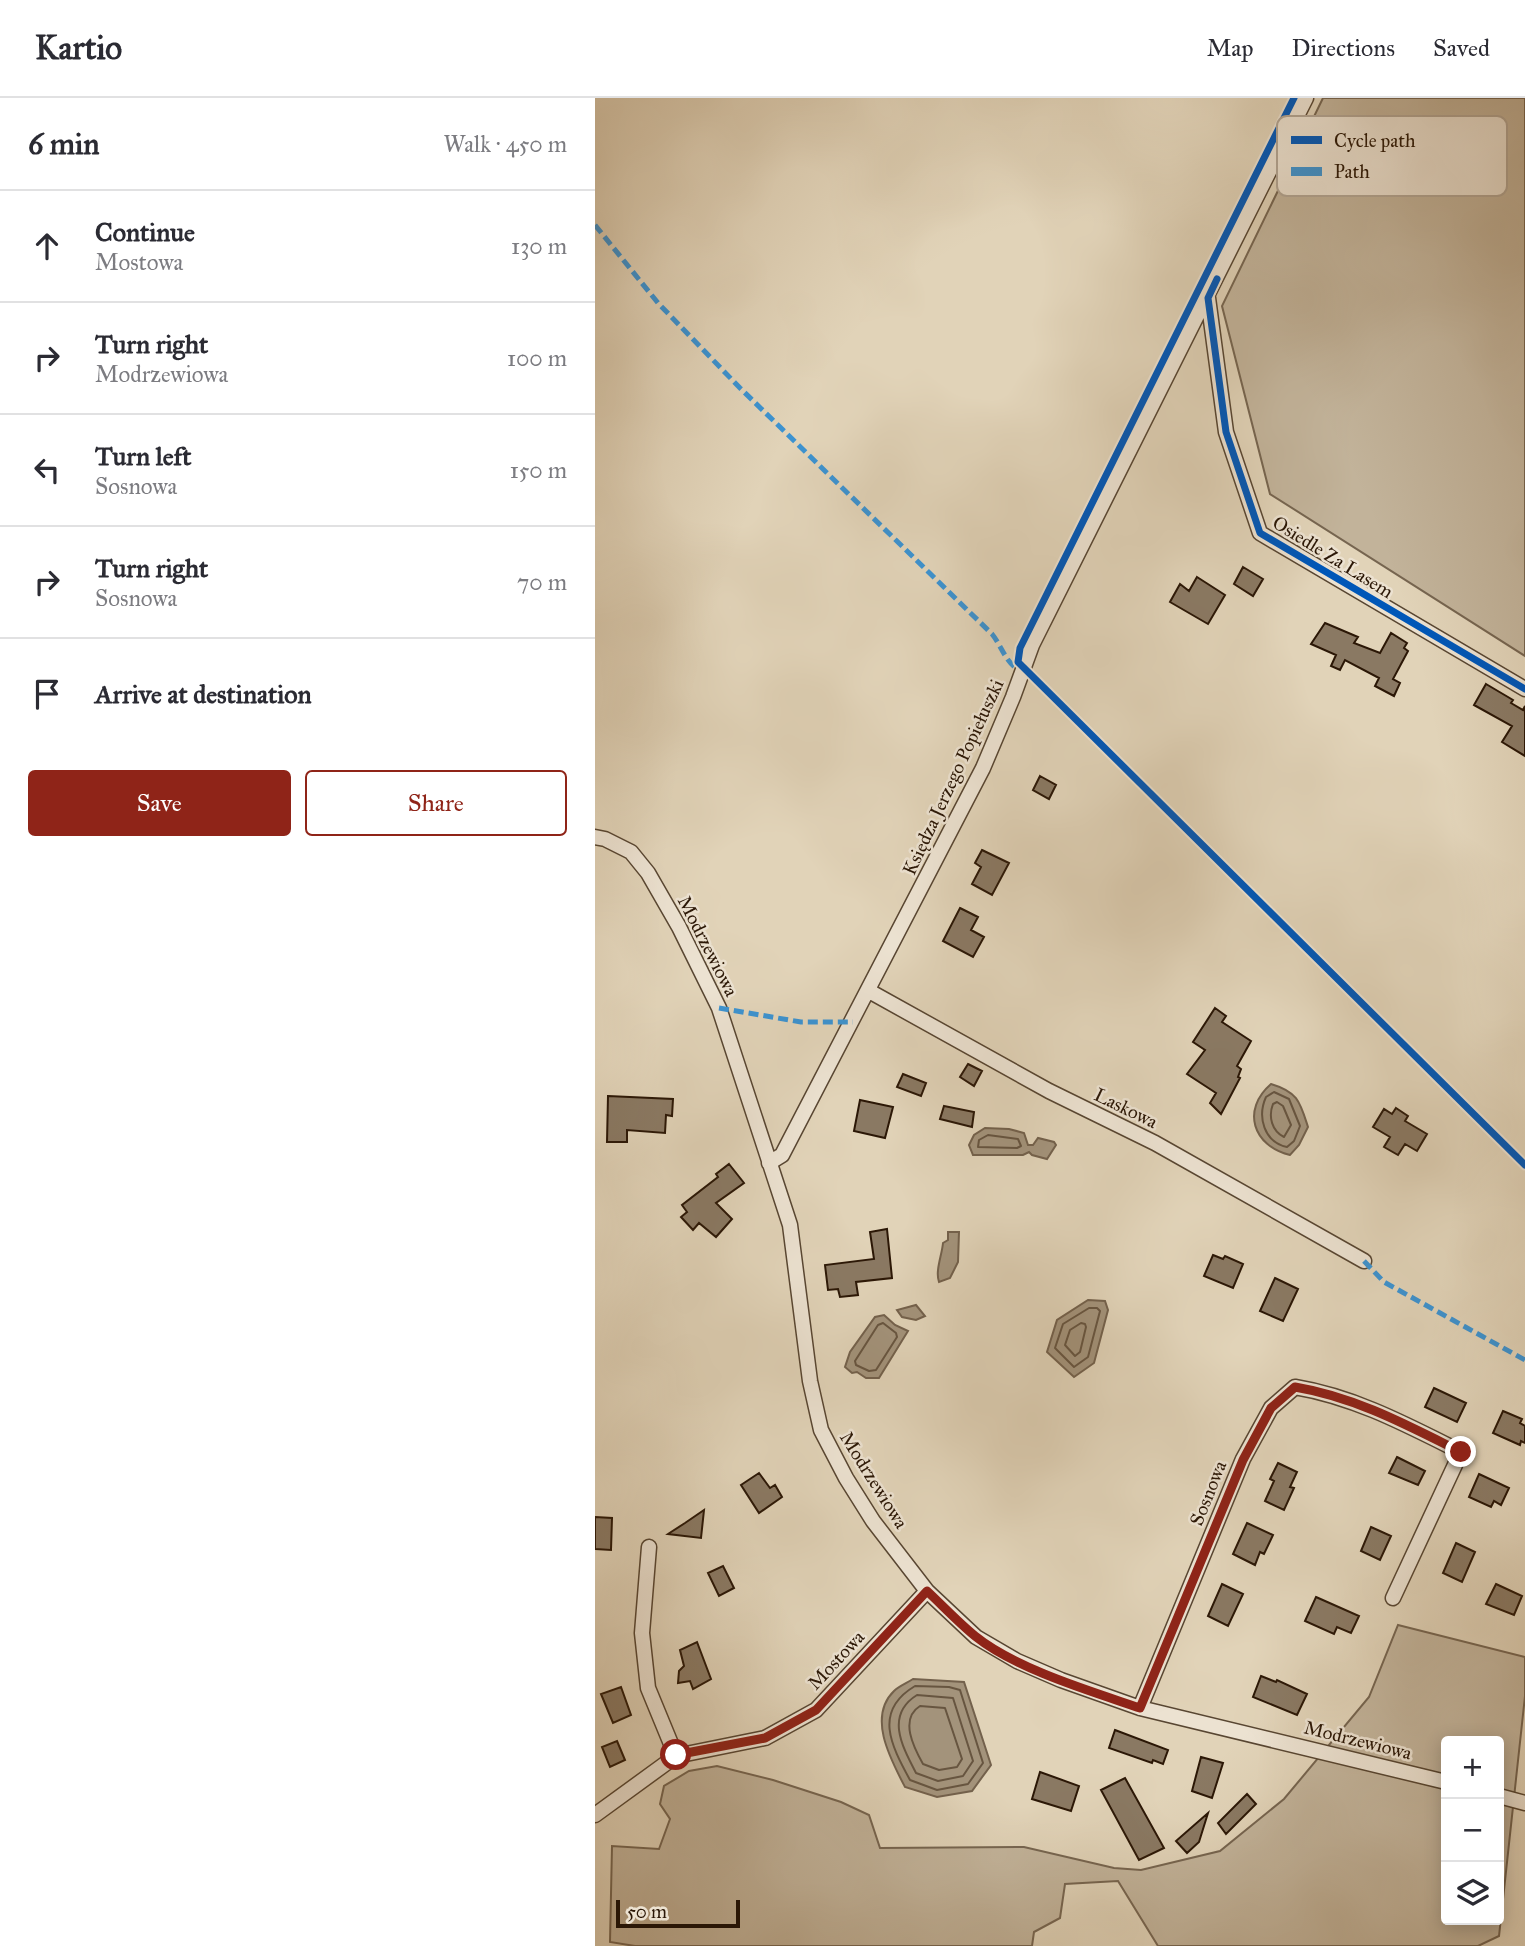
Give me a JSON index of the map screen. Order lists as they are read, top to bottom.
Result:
{
  "streets": {
    "street": [
      "Osiedle Za Lasem",
      "Księdza Jerzego Popiełuszki",
      "Modrzewiowa",
      "Laskowa",
      "Sosnowa",
      "Mostowa"
    ]
  },
  "crossings": [
    ["Osiedle Za Lasem", "Księdza Jerzego Popiełuszki"],
    ["Księdza Jerzego Popiełuszki", "Modrzewiowa"],
    ["Księdza Jerzego Popiełuszki", "Laskowa"],
    ["Modrzewiowa", "Sosnowa"],
    ["Modrzewiowa", "Mostowa"]
  ],
  "legend": ["Cycle path", "Path"],
  "scale_bar": "50 m",
  "page": {
    "header": "Kartio",
    "nav": ["Map", "Directions", "Saved"],
    "heading": ["6 min", "Walk · 450 m"],
    "list": [
      ["Continue", "Mostowa", "130 m"],
      ["Turn right", "Modrzewiowa", "100 m"],
      ["Turn left", "Sosnowa", "150 m"],
      ["Turn right", "Sosnowa", "70 m"],
      "Arrive at destination"
    ],
    "buttons": ["Save", "Share"],
    "map_buttons": ["+", "−"],
    "scale": "50 m"
  }
}
